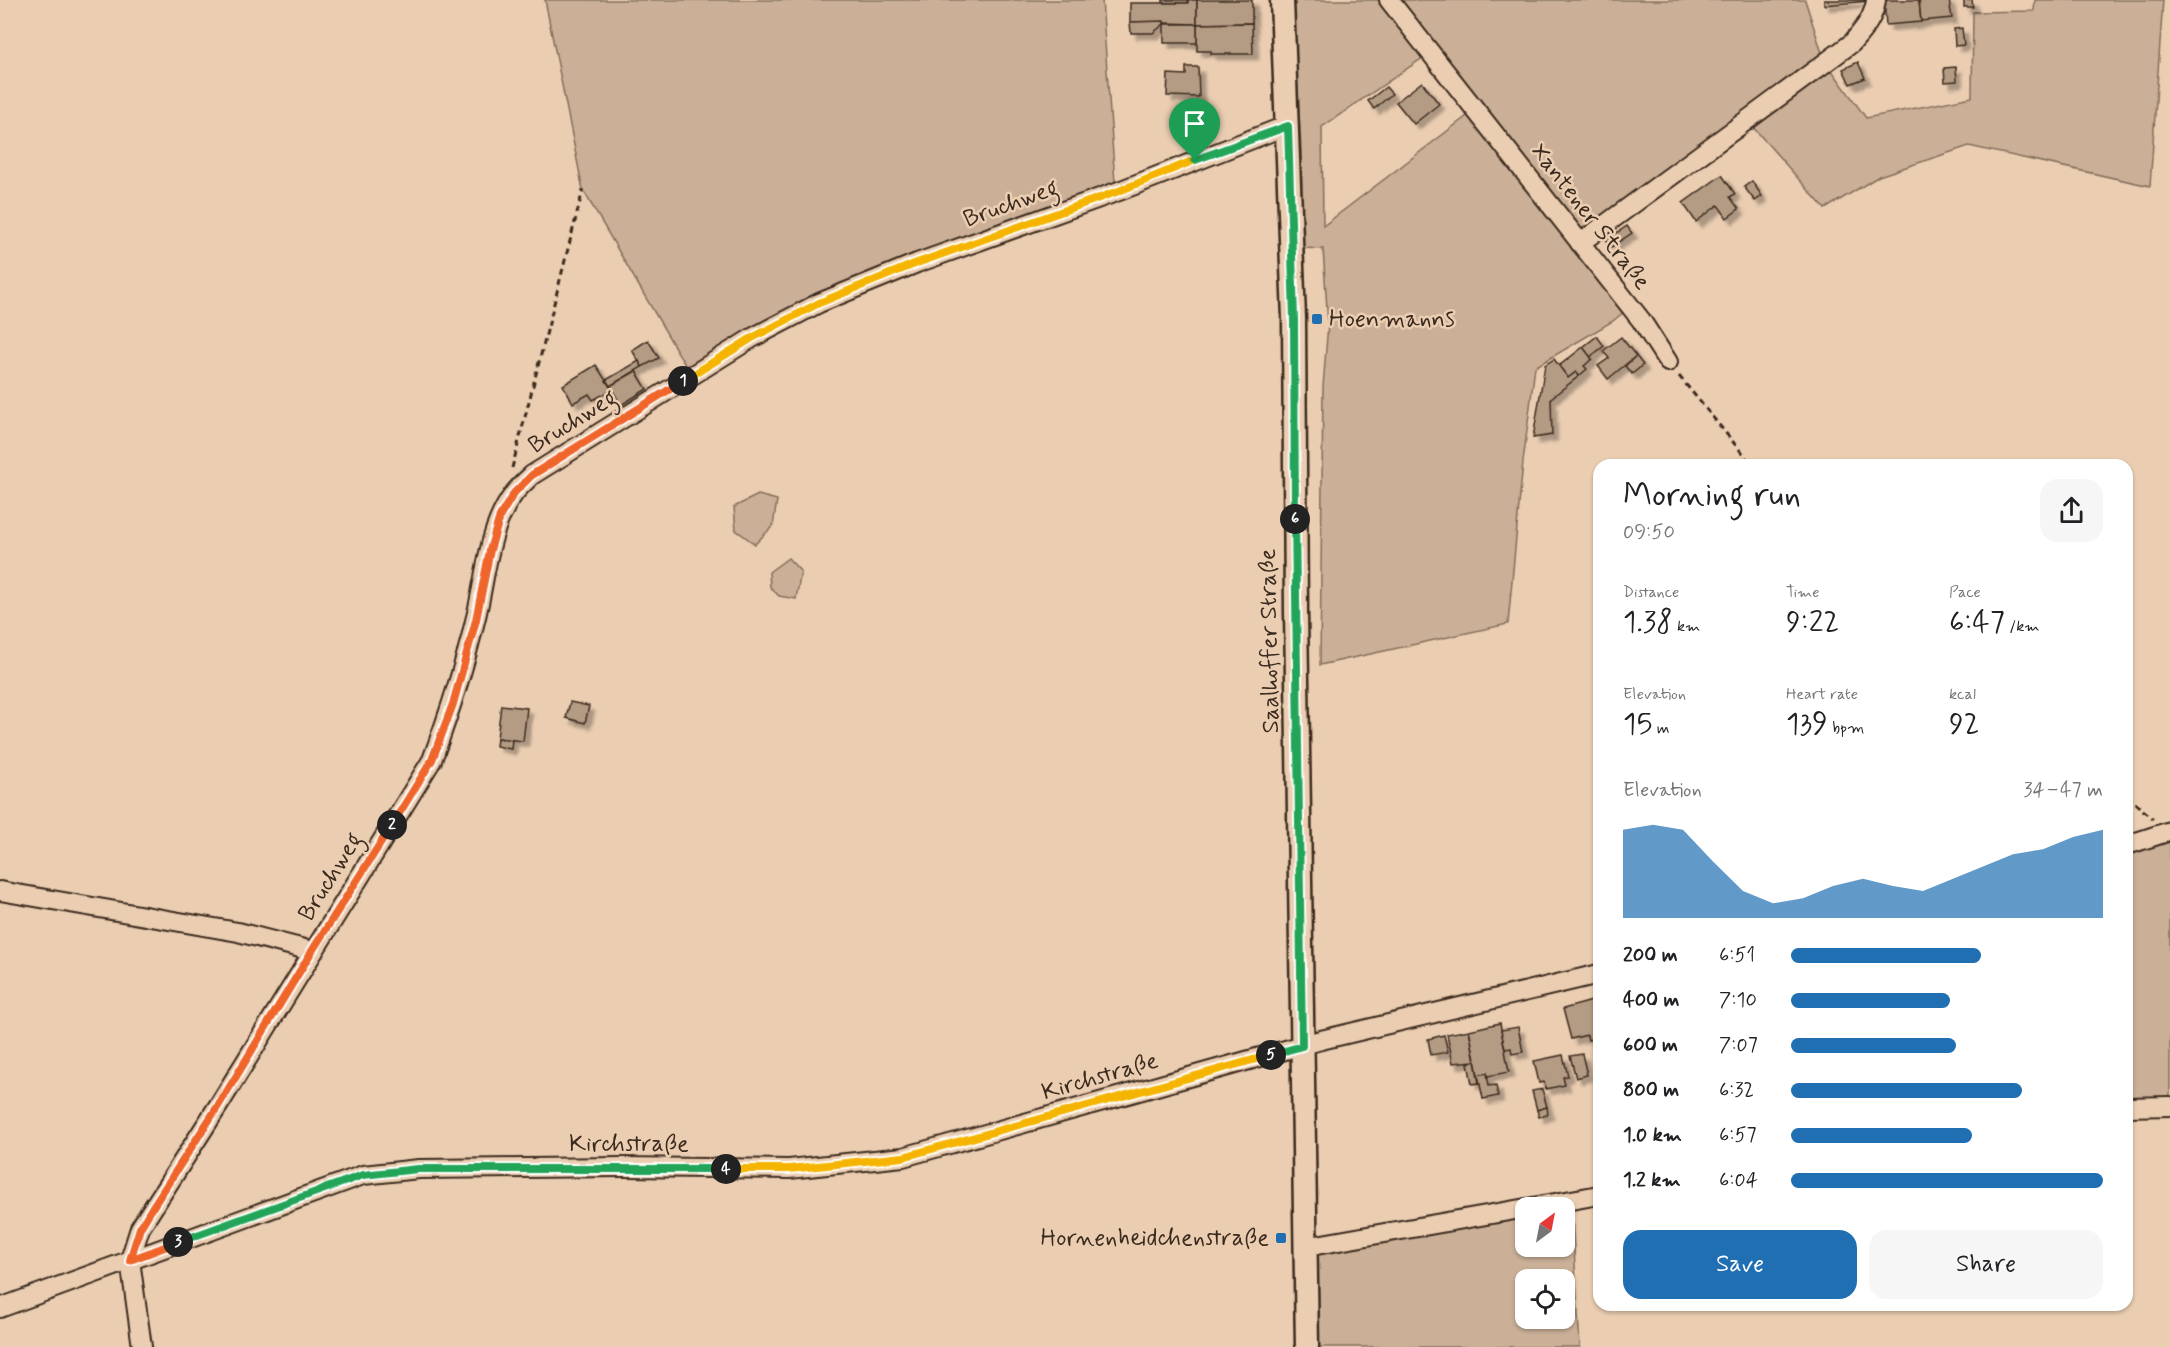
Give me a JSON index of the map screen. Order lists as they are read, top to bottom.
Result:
{
  "streets": {
    "main road": ["Saalhoffer Straße"],
    "street": ["Bruchweg", "Xantener Straße", "Kirchstraße"]
  },
  "crossings": [
    ["Bruchweg", "Saalhoffer Straße"],
    ["Bruchweg", "Kirchstraße"],
    ["Saalhoffer Straße", "Kirchstraße"]
  ],
  "places": {
    "transit": ["Hoenmanns", "Hornenheidchenstraße"]
  },
  "north": "top right",
  "page": {
    "pins": [
      "1",
      "6",
      "2",
      "5",
      "4",
      "3"
    ],
    "heading": ["Morning run", "09:50"],
    "stats": [
      ["Distance", "1.38 km"],
      ["Time", "9:22"],
      ["Pace", "6:47 /km"],
      ["Elevation", "15 m"],
      ["Heart rate", "139 bpm"],
      ["kcal", "92"]
    ],
    "chart": ["Elevation", "34–47 m"],
    "list": [
      {
        "name": "200 m",
        "note": "6:51"
      },
      {
        "name": "400 m",
        "note": "7:10"
      },
      {
        "name": "600 m",
        "note": "7:07"
      },
      {
        "name": "800 m",
        "note": "6:32"
      },
      {
        "name": "1.0 km",
        "note": "6:57"
      },
      {
        "name": "1.2 km",
        "note": "6:04"
      }
    ],
    "buttons": ["Save", "Share"]
  }
}
